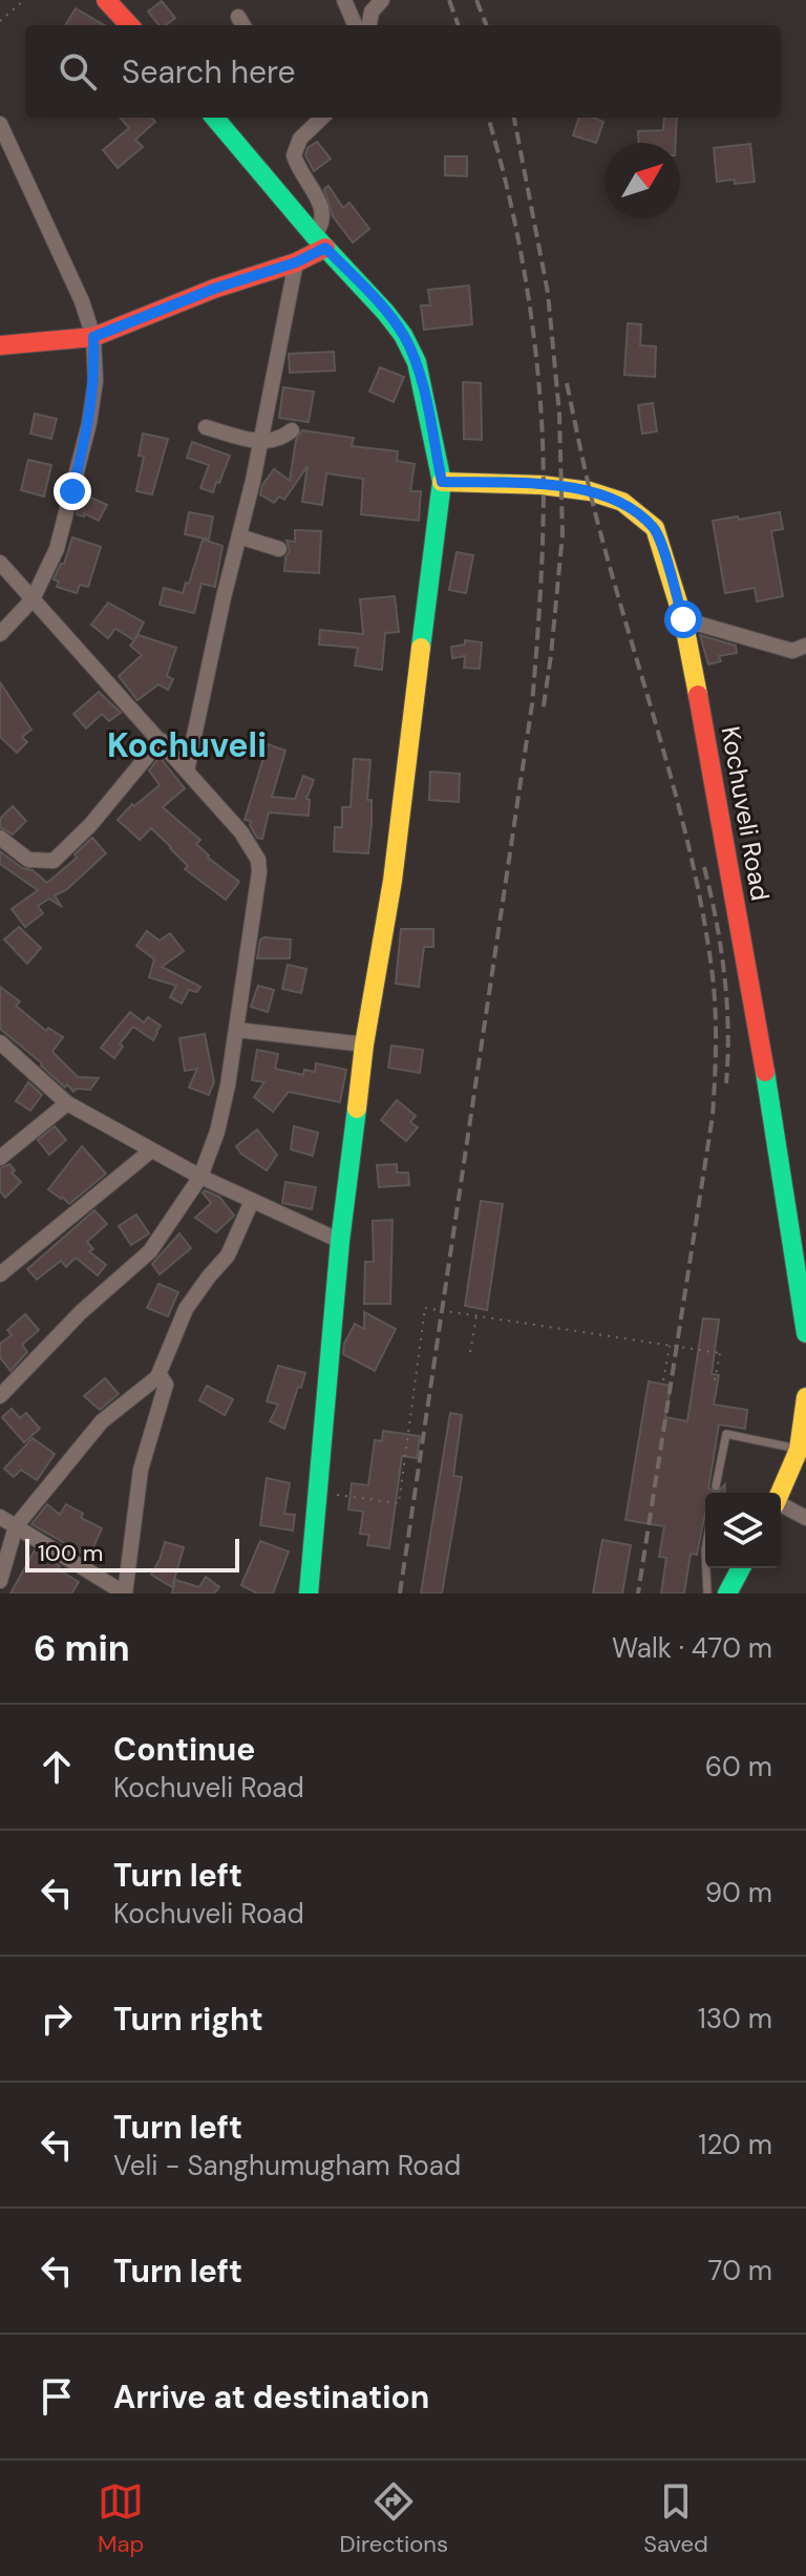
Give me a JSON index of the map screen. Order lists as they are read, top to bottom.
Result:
{
  "streets": {
    "main road": ["Kochuveli Road"]
  },
  "districts": ["Kochuveli"],
  "scale_bar": "100 m",
  "north": "top right",
  "page": {
    "search": "Search here",
    "scale": "100 m",
    "heading": ["6 min", "Walk · 470 m"],
    "list": [
      ["Continue", "Kochuveli Road", "60 m"],
      ["Turn left", "Kochuveli Road", "90 m"],
      ["Turn right", "130 m"],
      ["Turn left", "Veli - Sanghumugham Road", "120 m"],
      ["Turn left", "70 m"],
      "Arrive at destination"
    ],
    "nav": ["Map", "Directions", "Saved"]
  }
}
